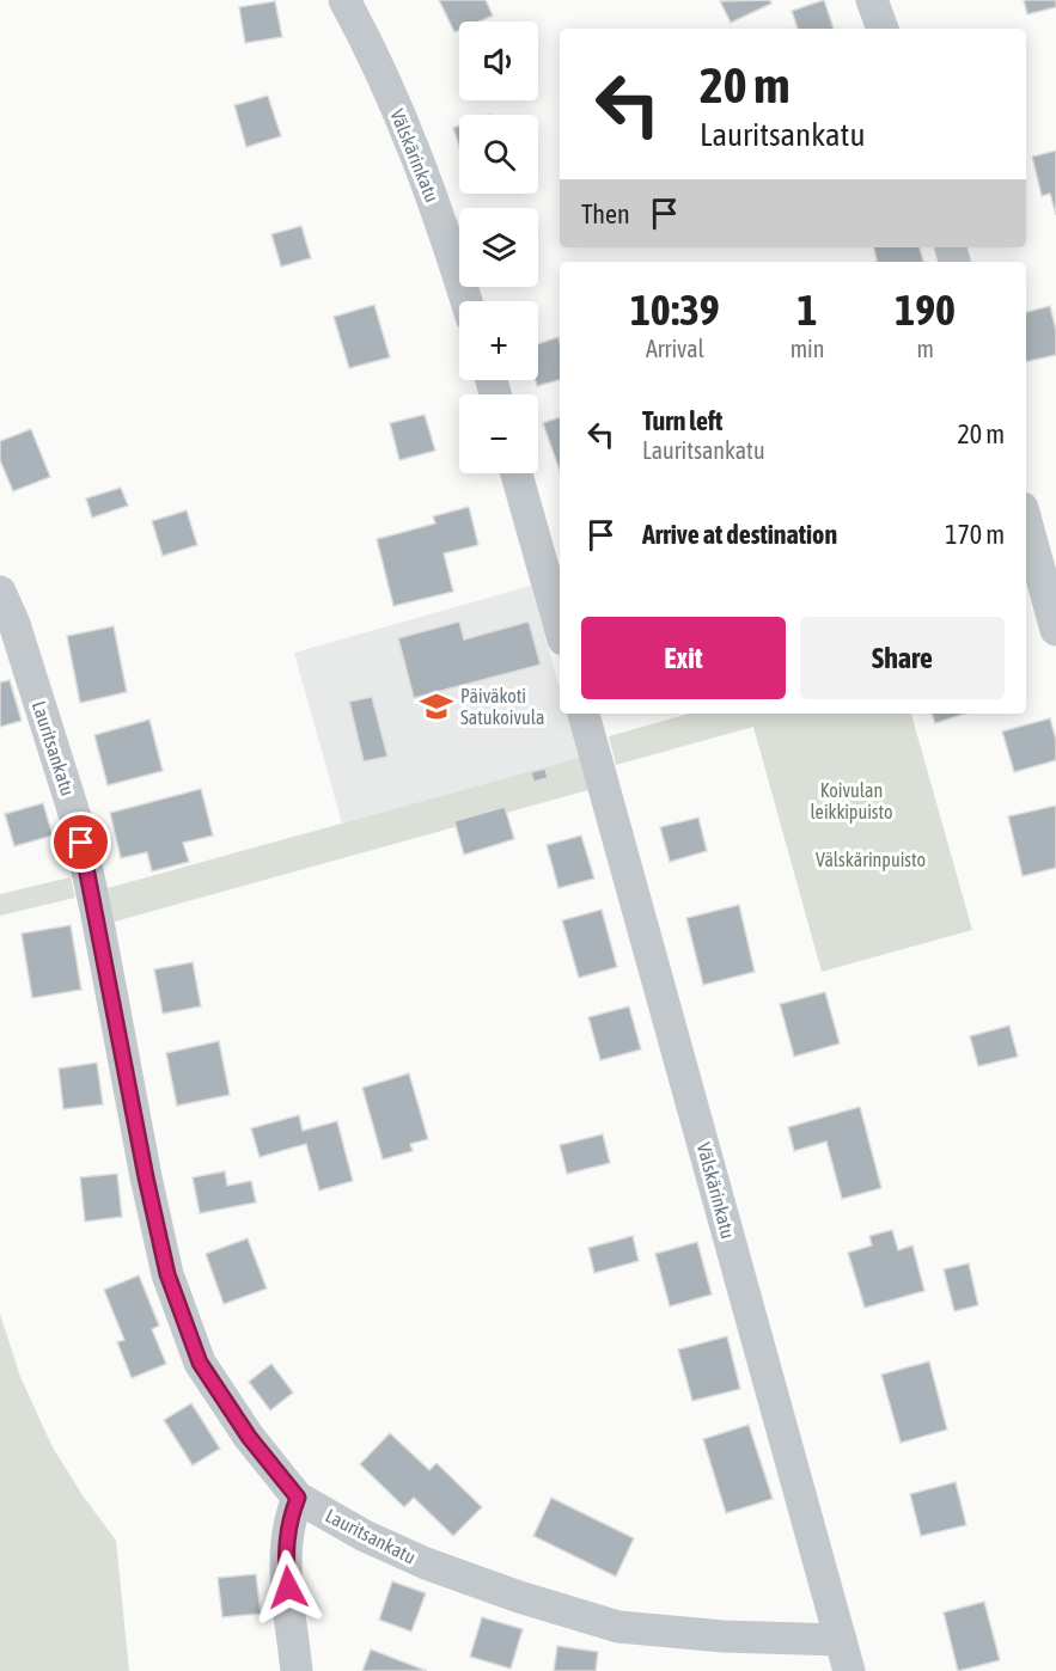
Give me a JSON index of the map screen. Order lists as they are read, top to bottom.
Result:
{
  "streets": {
    "street": ["Välskärinkatu", "Lauritsankatu"]
  },
  "crossings": [
    ["Välskärinkatu", "Lauritsankatu"]
  ],
  "parks": ["Koivulan leikkipuisto", "Välskärinpuisto"],
  "places": {
    "school or university": ["Päiväkoti Satukoivula"]
  },
  "page": {
    "map_buttons": ["+", "−"],
    "turn": ["20 m", "Lauritsankatu"],
    "then": "Then",
    "eta": [
      "10:39",
      "Arrival",
      "1",
      "min",
      "190",
      "m"
    ],
    "list": [
      {
        "name": "Turn left",
        "note": "Lauritsankatu",
        "value": "20 m"
      },
      {
        "name": "Arrive at destination",
        "value": "170 m"
      }
    ],
    "buttons": ["Exit", "Share"]
  }
}
